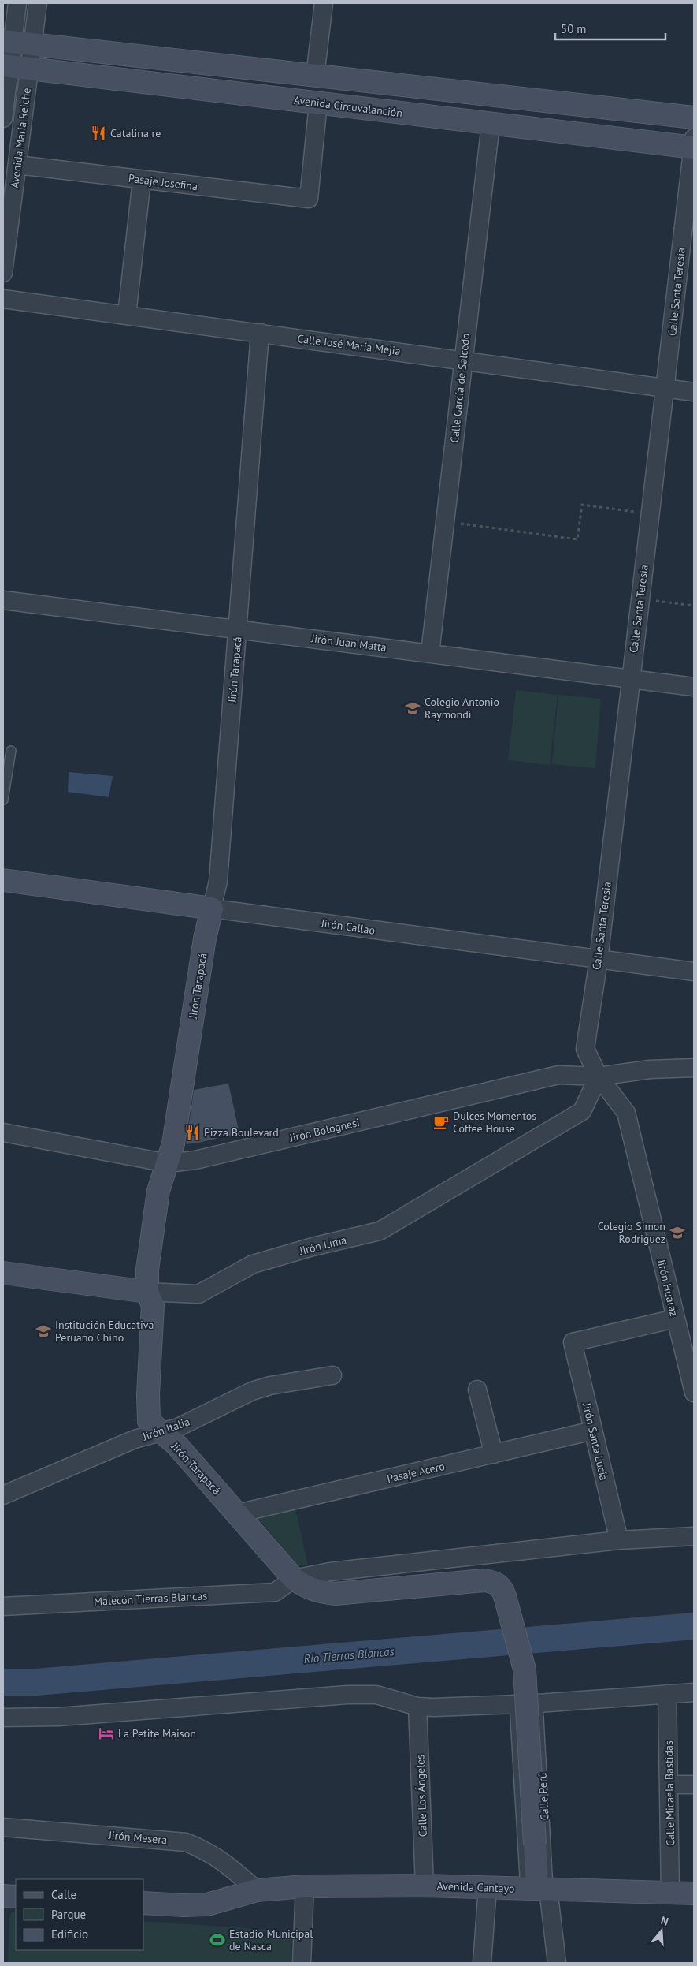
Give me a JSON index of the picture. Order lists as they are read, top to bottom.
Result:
{
  "streets": {
    "street": [
      "Avenida Circuvalanción",
      "Avenida María Reiche",
      "Pasaje Josefina",
      "Calle Santa Teresia",
      "Calle José María Mejia",
      "Calle García de Salcedo",
      "Jirón Juan Matta",
      "Jirón Tarapacá",
      "Jirón Callao",
      "Jirón Bolognesi",
      "Jirón Lima",
      "Jirón Huaráz",
      "Jirón Italia",
      "Jirón Santa Lucía",
      "Pasaje Acero",
      "Malecón Tierras Blancas",
      "Calle Micaela Bastidas",
      "Calle Los Ángeles",
      "Jirón Mesera",
      "Avenida Cantayo"
    ],
    "lane": ["Calle Perú"]
  },
  "crossings": [
    ["Avenida Circuvalanción", "Avenida María Reiche"],
    ["Avenida Circuvalanción", "Pasaje Josefina"],
    ["Avenida Circuvalanción", "Calle Santa Teresia"],
    ["Avenida Circuvalanción", "Calle García de Salcedo"],
    ["Avenida María Reiche", "Pasaje Josefina"],
    ["Calle Santa Teresia", "Calle José María Mejia"],
    ["Calle Santa Teresia", "Jirón Juan Matta"],
    ["Calle Santa Teresia", "Jirón Callao"],
    ["Calle Santa Teresia", "Jirón Bolognesi"],
    ["Calle Santa Teresia", "Jirón Lima"],
    ["Calle Santa Teresia", "Jirón Huaráz"],
    ["Calle José María Mejia", "Calle García de Salcedo"],
    ["Calle José María Mejia", "Jirón Tarapacá"],
    ["Calle García de Salcedo", "Jirón Juan Matta"],
    ["Jirón Juan Matta", "Jirón Tarapacá"],
    ["Jirón Tarapacá", "Jirón Callao"],
    ["Jirón Tarapacá", "Jirón Bolognesi"],
    ["Jirón Tarapacá", "Jirón Lima"],
    ["Jirón Tarapacá", "Jirón Italia"],
    ["Jirón Tarapacá", "Pasaje Acero"],
    ["Jirón Tarapacá", "Malecón Tierras Blancas"],
    ["Jirón Tarapacá", "Calle Perú"],
    ["Jirón Tarapacá", "Avenida Cantayo"],
    ["Jirón Bolognesi", "Jirón Lima"],
    ["Jirón Bolognesi", "Jirón Huaráz"],
    ["Jirón Lima", "Jirón Huaráz"],
    ["Jirón Huaráz", "Jirón Santa Lucía"],
    ["Jirón Santa Lucía", "Pasaje Acero"],
    ["Calle Micaela Bastidas", "Avenida Cantayo"],
    ["Calle Los Ángeles", "Avenida Cantayo"],
    ["Calle Perú", "Avenida Cantayo"],
    ["Jirón Mesera", "Avenida Cantayo"]
  ],
  "water": ["Río Tierras Blancas"],
  "places": {
    "restaurant": ["Catalina re", "Pizza Boulevard"],
    "school or university": ["Colegio Antonio Raymondi", "Colegio Simon Rodriguez", "Institución Educativa Peruano Chino"],
    "cafe": ["Dulces Momentos Coffee House"],
    "hotel": ["La Petite Maison"],
    "sports": ["Estadio Municipal de Nasca"]
  },
  "legend": ["Calle", "Parque", "Edificio"],
  "scale_bar": "50 m",
  "north": "top"
}
